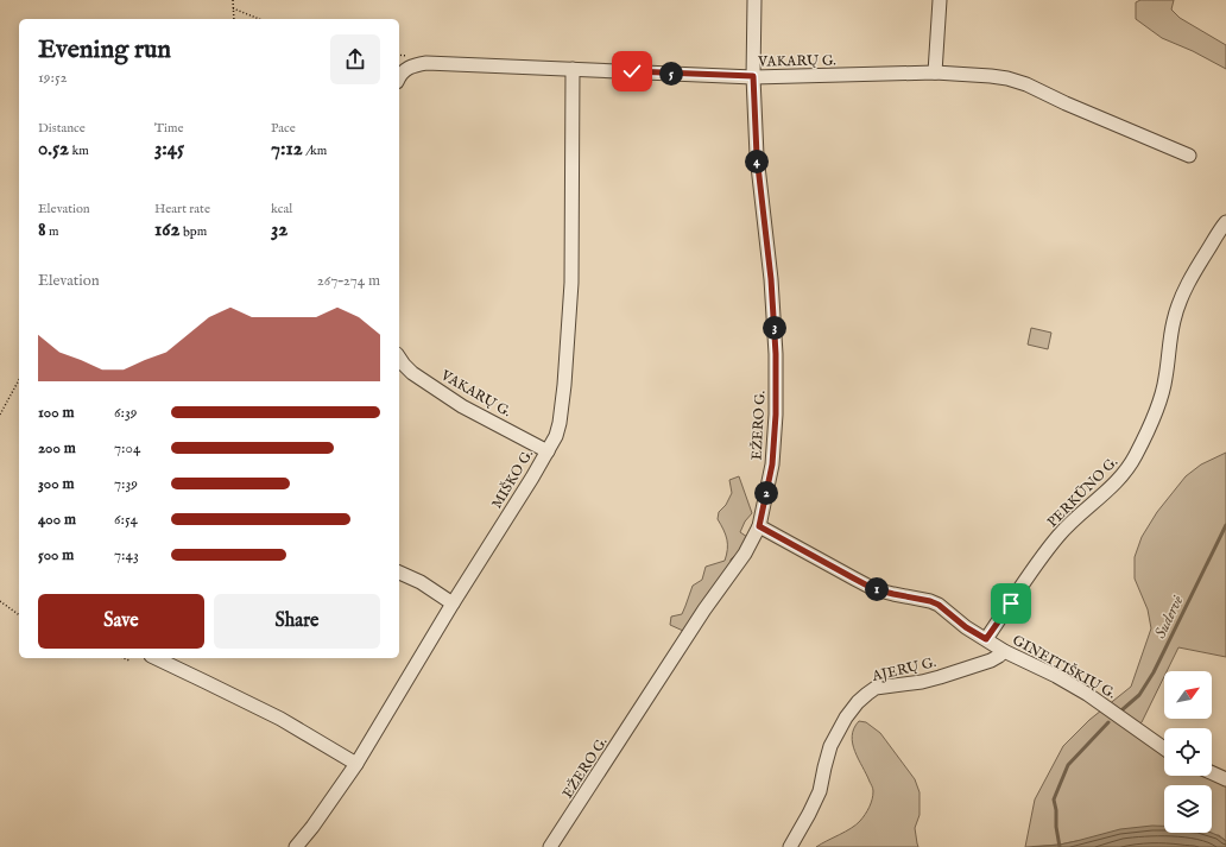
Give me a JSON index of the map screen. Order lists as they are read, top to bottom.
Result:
{
  "streets": {
    "street": [
      "VAKARŲ G.",
      "EŽERO G.",
      "MIŠKO G.",
      "PERKŪNO G.",
      "GINEITIŠKIŲ G.",
      "AJERŲ G."
    ]
  },
  "crossings": [
    ["VAKARŲ G.", "EŽERO G."],
    ["VAKARŲ G.", "MIŠKO G."],
    ["EŽERO G.", "GINEITIŠKIŲ G."],
    ["PERKŪNO G.", "GINEITIŠKIŲ G."],
    ["GINEITIŠKIŲ G.", "AJERŲ G."]
  ],
  "water": ["Sudervė"],
  "north": "top right",
  "page": {
    "heading": ["Evening run", "19:52"],
    "pins": [
      "5",
      "4",
      "3",
      "2",
      "1"
    ],
    "stats": [
      ["Distance", "0.52 km"],
      ["Time", "3:45"],
      ["Pace", "7:12 /km"],
      ["Elevation", "8 m"],
      ["Heart rate", "162 bpm"],
      ["kcal", "32"]
    ],
    "chart": ["Elevation", "267–274 m"],
    "list": [
      {
        "name": "100 m",
        "note": "6:39"
      },
      {
        "name": "200 m",
        "note": "7:04"
      },
      {
        "name": "300 m",
        "note": "7:39"
      },
      {
        "name": "400 m",
        "note": "6:54"
      },
      {
        "name": "500 m",
        "note": "7:43"
      }
    ],
    "buttons": ["Save", "Share"]
  }
}
